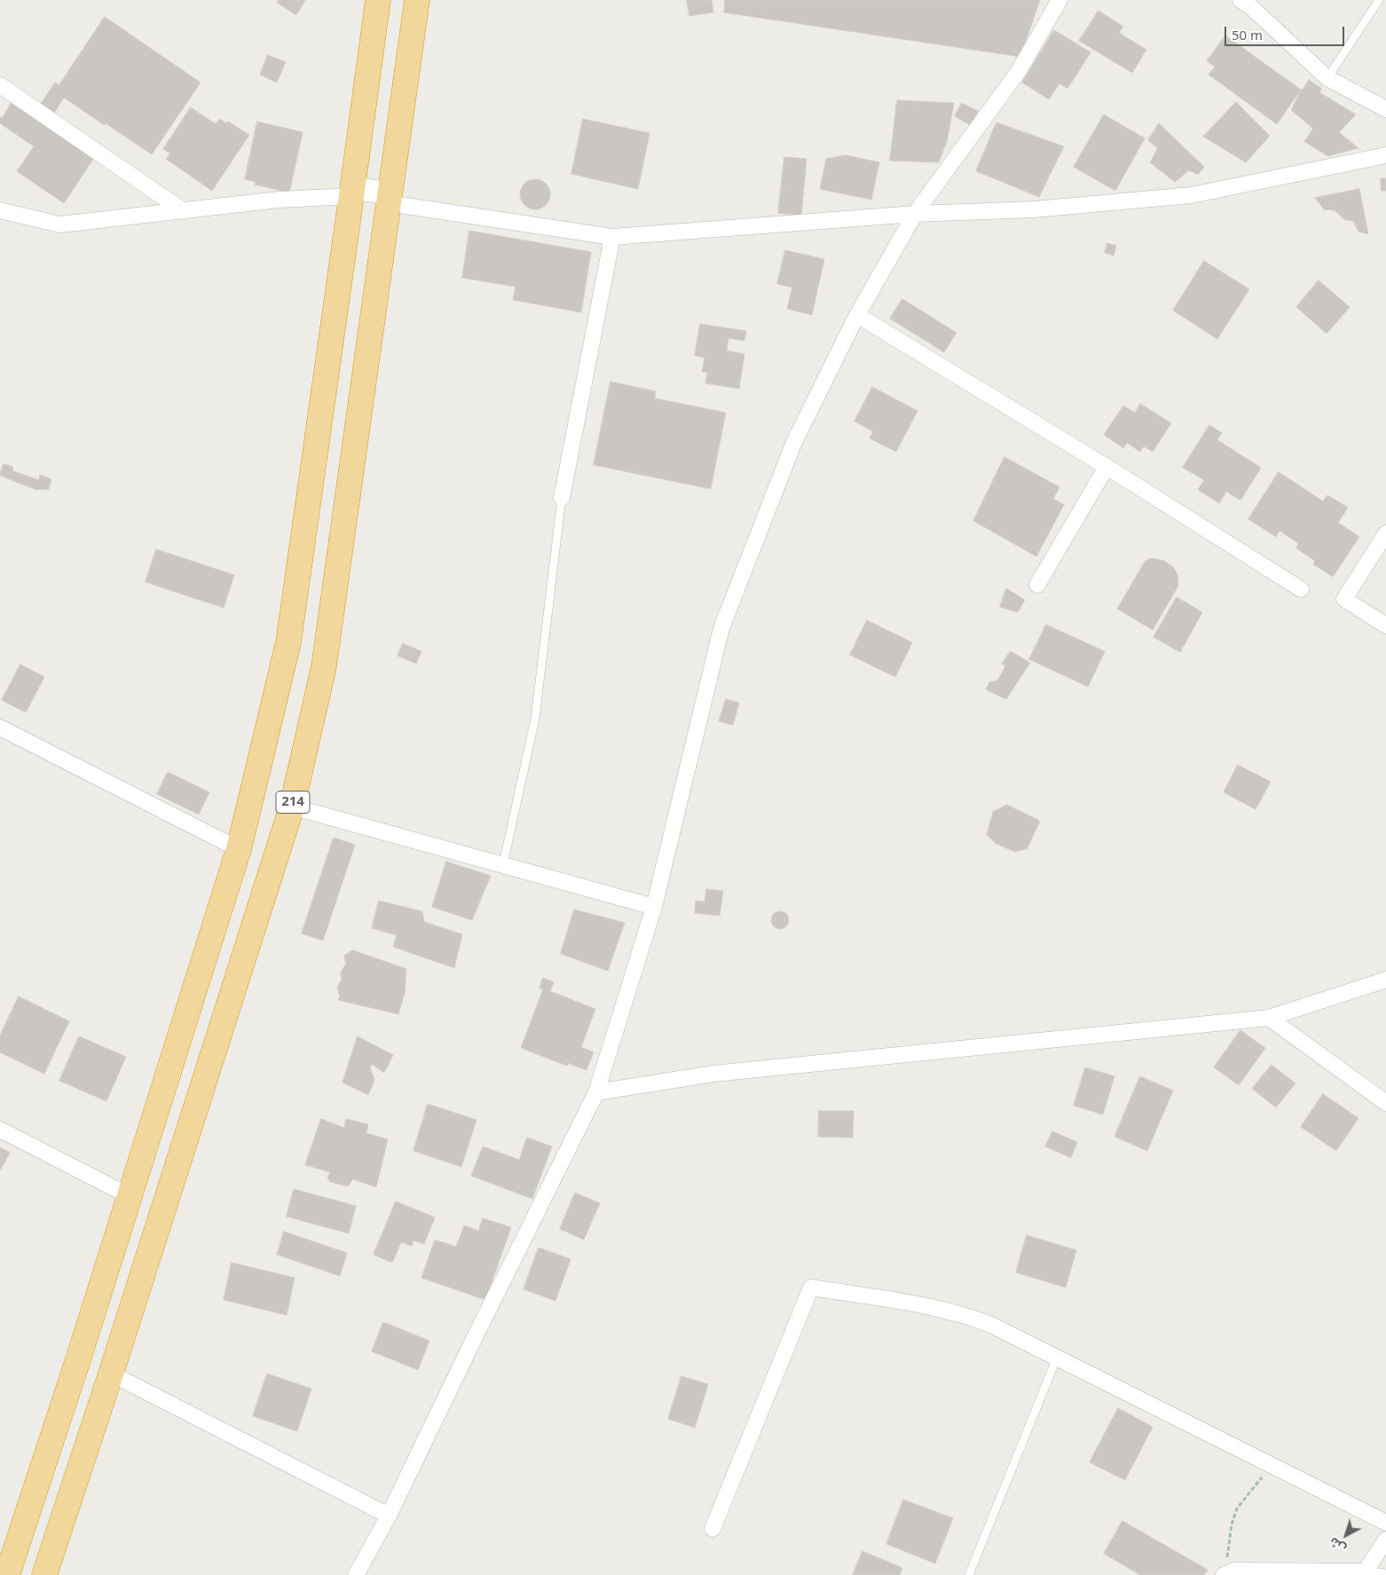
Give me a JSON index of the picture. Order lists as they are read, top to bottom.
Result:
{
  "streets": {
    "highway": ["214"]
  },
  "scale_bar": "50 m",
  "north": "bottom left"
}
